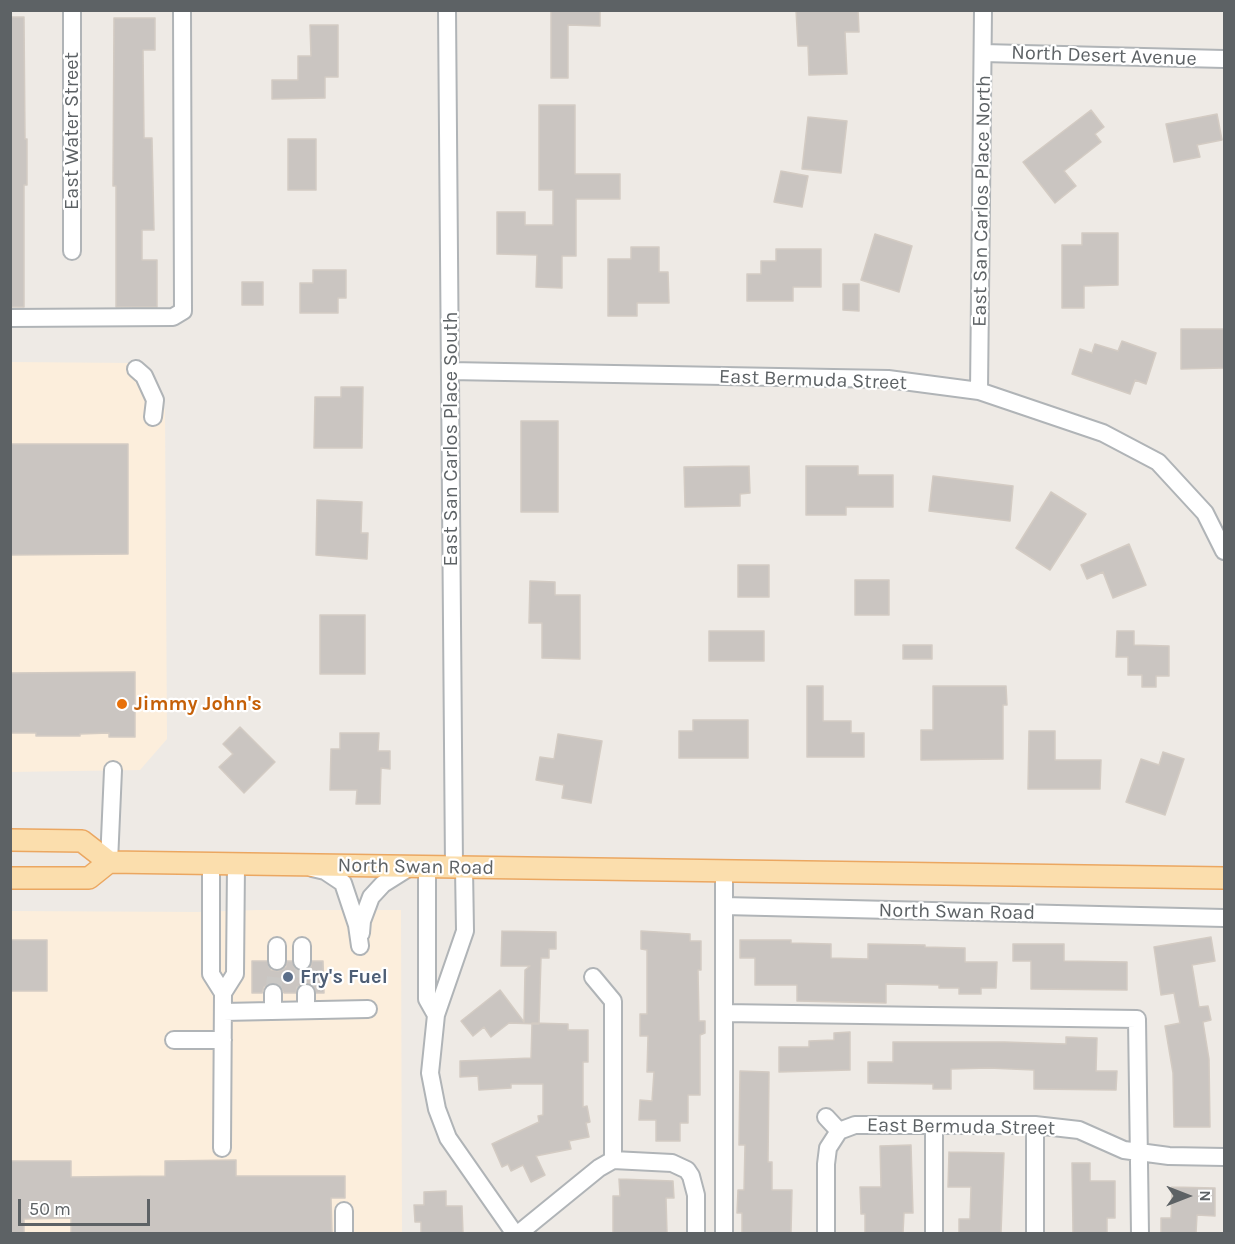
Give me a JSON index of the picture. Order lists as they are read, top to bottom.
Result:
{
  "streets": {
    "main road": ["North Swan Road"],
    "street": [
      "North Desert Avenue",
      "East Water Street",
      "East San Carlos Place North",
      "East Bermuda Street",
      "East San Carlos Place South"
    ]
  },
  "crossings": [
    ["North Desert Avenue", "East San Carlos Place North"],
    ["East San Carlos Place North", "East Bermuda Street"],
    ["East Bermuda Street", "East San Carlos Place South"],
    ["East San Carlos Place South", "North Swan Road"]
  ],
  "places": ["Jimmy John's", "Fry's Fuel"],
  "scale_bar": "50 m",
  "north": "right"
}
